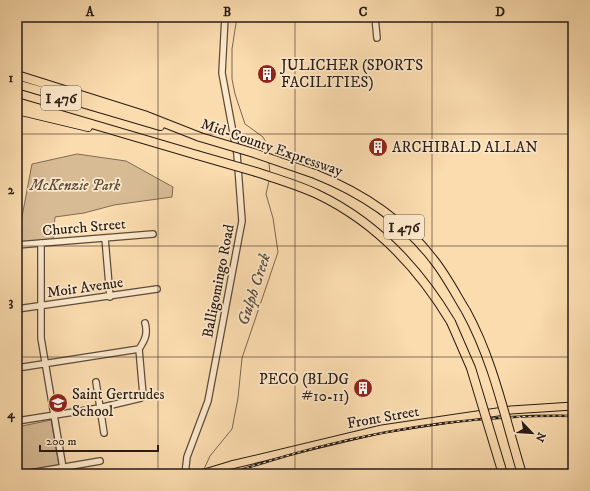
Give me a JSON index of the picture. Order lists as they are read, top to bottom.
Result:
{
  "streets": {
    "highway": ["I 476", "Mid-County Expressway"],
    "main road": ["Front Street"],
    "street": ["Church Street", "Balligomingo Road", "Moir Avenue"]
  },
  "water": ["Gulph Creek"],
  "parks": ["McKenzie Park"],
  "places": {
    "building": ["JULICHER (SPORTS FACILITIES)", "ARCHIBALD ALLAN", "PECO (BLDG #10-11)"],
    "school or university": ["Saint Gertrudes School"]
  },
  "scale_bar": "200 m",
  "north": "bottom right",
  "grid": {
    "columns": [
      "A",
      "B",
      "C",
      "D"
    ],
    "rows": [
      "1",
      "2",
      "3",
      "4"
    ]
  }
}
